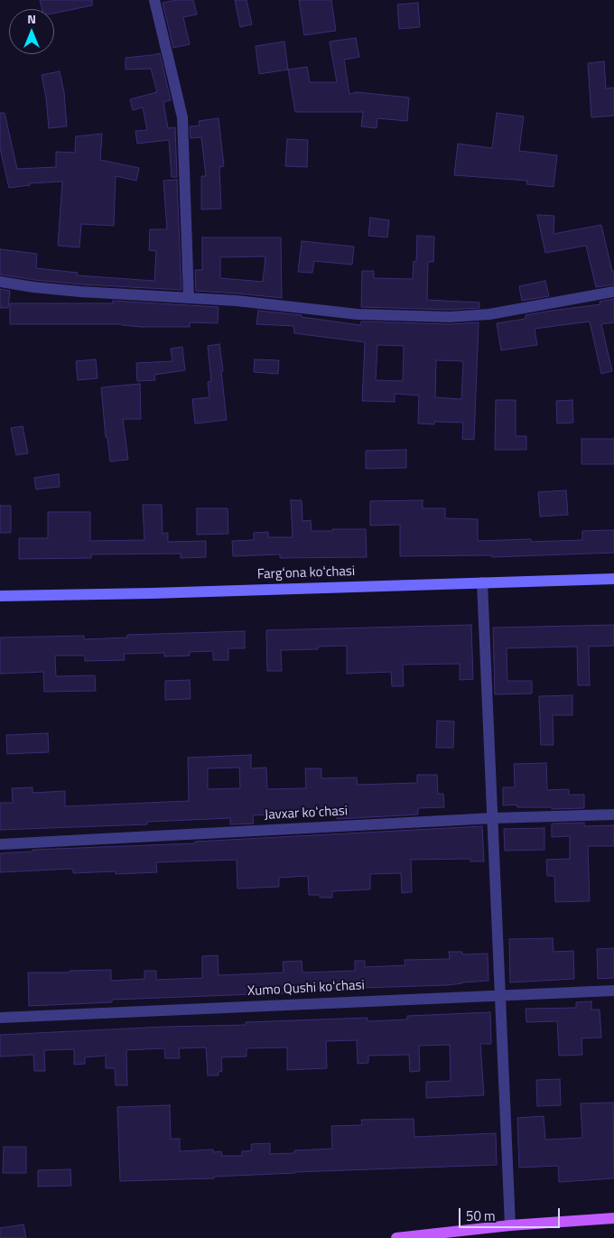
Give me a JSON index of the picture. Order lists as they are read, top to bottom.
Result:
{
  "streets": {
    "street": ["Fargʻona koʻchasi", "Javxar koʻchasi", "Xumo Qushi koʻchasi"]
  },
  "scale_bar": "50 m",
  "north": "top"
}
